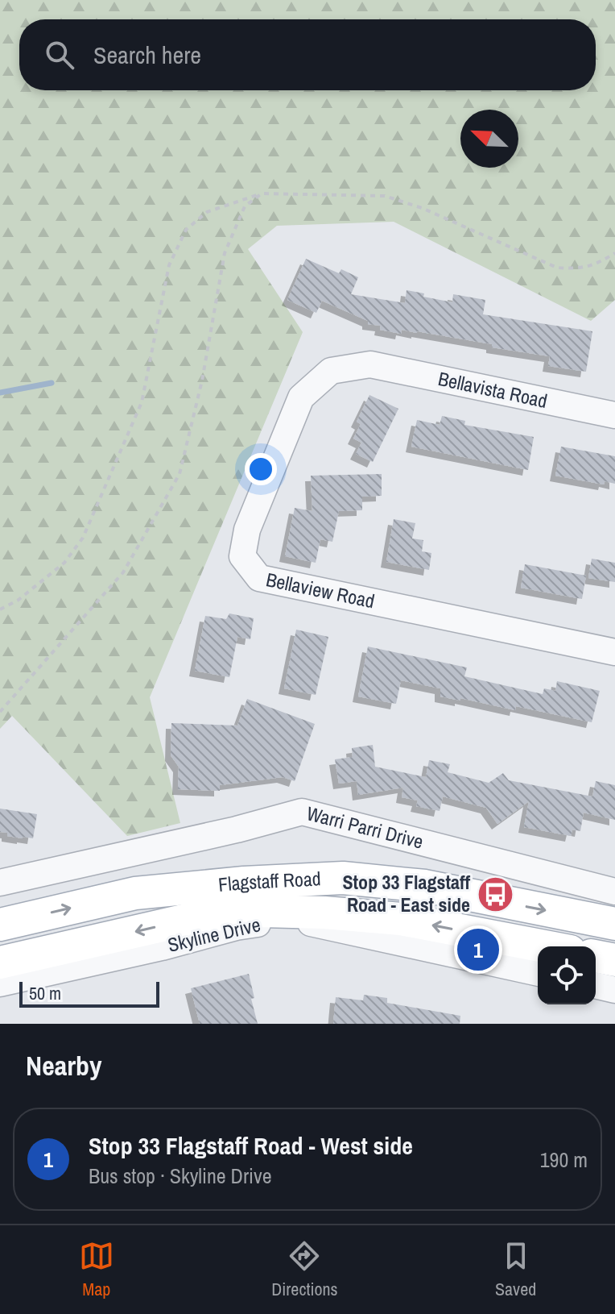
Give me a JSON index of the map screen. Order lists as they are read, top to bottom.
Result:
{
  "streets": {
    "main road": ["Flagstaff Road"],
    "street": [
      "Bellavista Road",
      "Bellaview Road",
      "Warri Parri Drive",
      "Skyline Drive"
    ]
  },
  "crossings": [
    ["Bellavista Road", "Bellaview Road"]
  ],
  "places": {
    "bus stop": ["Stop 33 Flagstaff Road - East side"]
  },
  "scale_bar": "50 m",
  "north": "top left",
  "page": {
    "search": "Search here",
    "pins": "1",
    "scale": "50 m",
    "heading": "Nearby",
    "list": [
      {
        "mark": "1",
        "name": "Stop 33 Flagstaff Road - West side",
        "note": "Bus stop · Skyline Drive",
        "value": "190 m"
      }
    ],
    "nav": ["Map", "Directions", "Saved"]
  }
}
